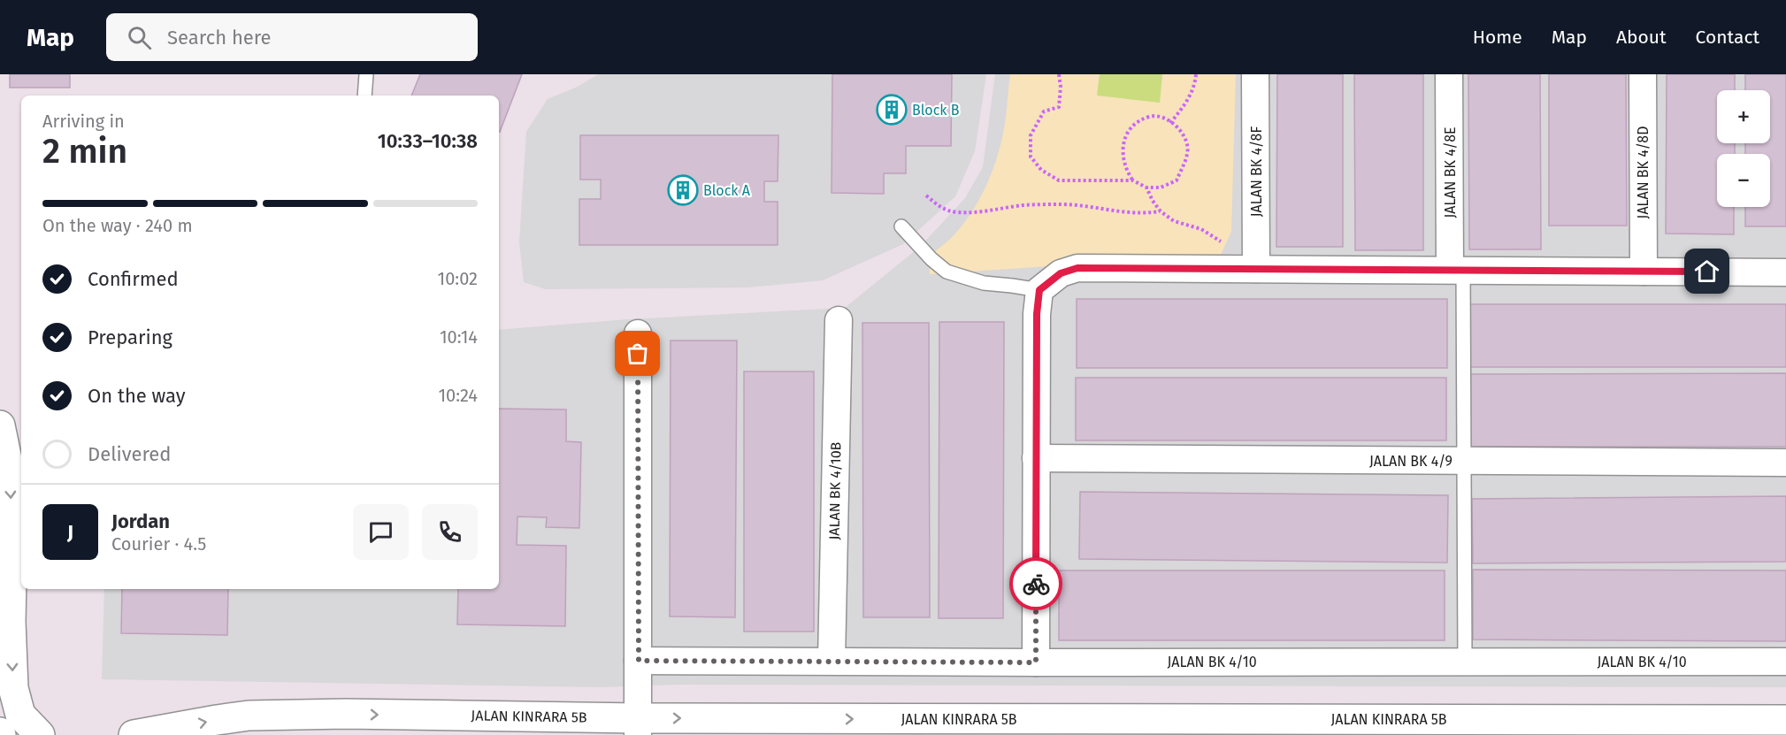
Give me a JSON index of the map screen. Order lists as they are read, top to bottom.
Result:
{
  "streets": {
    "street": [
      "JALAN BK 4/8F",
      "JALAN BK 4/8E",
      "JALAN BK 4/8D",
      "JALAN BK 4/9",
      "JALAN BK 4/10B",
      "JALAN BK 4/10",
      "JALAN KINRARA 5B"
    ]
  },
  "crossings": [
    ["JALAN BK 4/10B", "JALAN BK 4/10"]
  ],
  "one_way": ["JALAN KINRARA 5B"],
  "places": {
    "building": ["Block B", "Block A"]
  },
  "page": {
    "header": "Map",
    "search": "Search here",
    "nav": [
      "Home",
      "Map",
      "About",
      "Contact"
    ],
    "map_buttons": ["+", "−"],
    "heading": ["2 min", "Arriving in", "10:33–10:38"],
    "panel": ["Jordan", "Courier · 4.5"],
    "bar": "On the way · 240 m",
    "list": [
      ["Confirmed", "10:02"],
      ["Preparing", "10:14"],
      ["On the way", "10:24"],
      "Delivered"
    ],
    "round": "J"
  }
}
